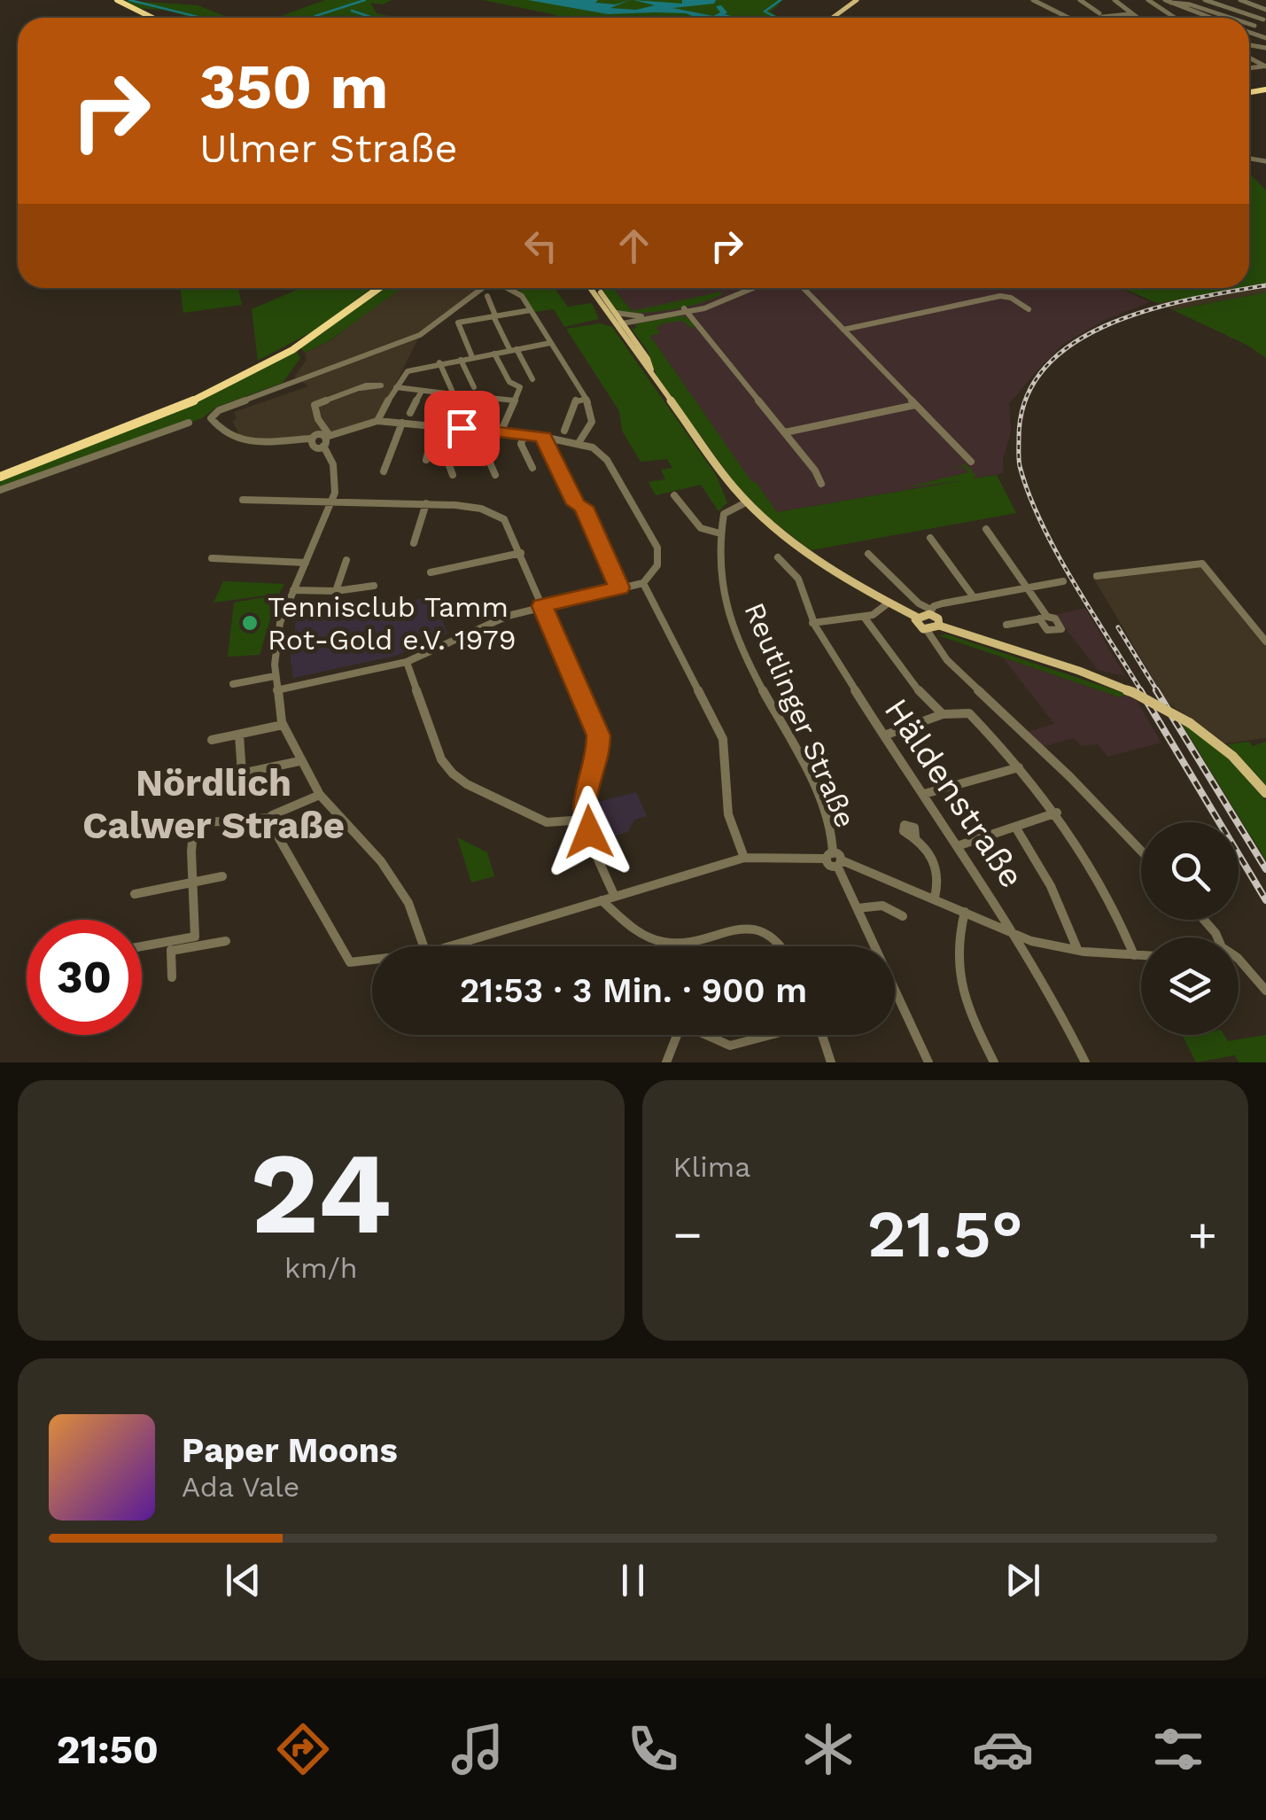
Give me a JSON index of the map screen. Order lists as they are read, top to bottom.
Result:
{
  "streets": {
    "street": ["Reutlinger Straße", "Häldenstraße"]
  },
  "districts": ["Nördlich Calwer Straße"],
  "places": ["Tennisclub Tamm Rot-Gold e.V. 1979"],
  "page": {
    "turn": ["350 m", "Ulmer Straße"],
    "limit": "30",
    "trip": "21:53 · 3 Min. · 900 m",
    "tile": [
      ["24", "km/h"],
      "Klima"
    ],
    "heat": ["−", "21.5°", "+"],
    "song": ["Paper Moons", "Ada Vale"],
    "tabs": "21:50"
  }
}
